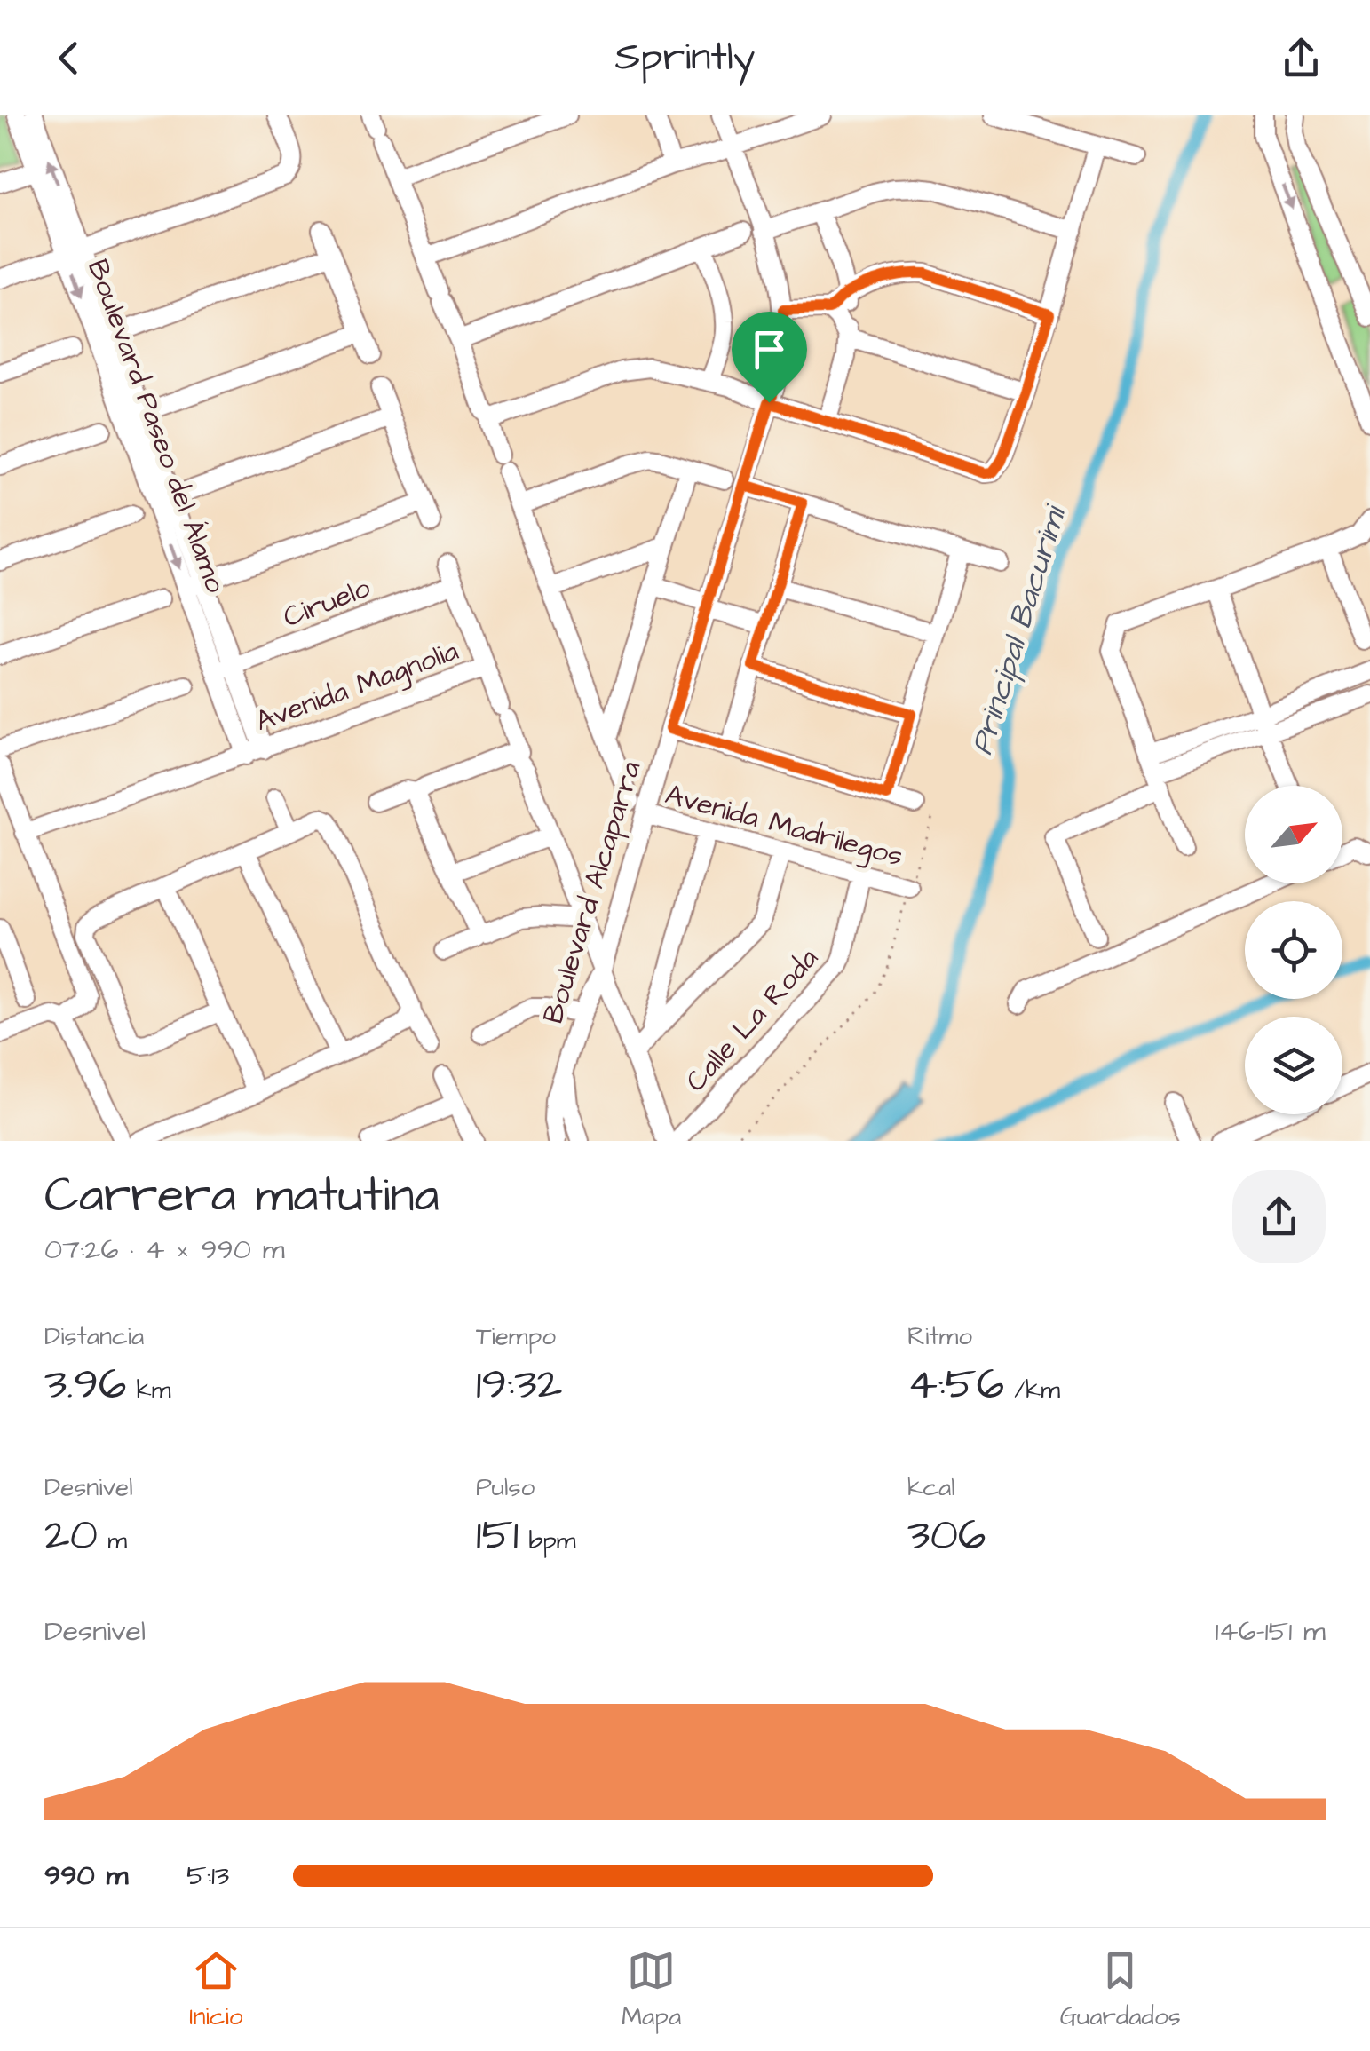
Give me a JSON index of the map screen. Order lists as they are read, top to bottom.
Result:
{
  "streets": {
    "street": [
      "Boulevard Paseo del Álamo",
      "Ciruelo",
      "Avenida Magnolia",
      "Avenida Madrilegos",
      "Boulevard Alcaparra",
      "Calle La Roda"
    ]
  },
  "crossings": [
    ["Boulevard Paseo del Álamo", "Ciruelo"],
    ["Boulevard Paseo del Álamo", "Avenida Magnolia"],
    ["Avenida Madrilegos", "Boulevard Alcaparra"],
    ["Avenida Madrilegos", "Calle La Roda"]
  ],
  "water": ["Principal Bacurimi"],
  "north": "top right",
  "page": {
    "header": "Sprintly",
    "heading": ["Carrera matutina", "07:26 · 4 × 990 m"],
    "stats": [
      ["Distancia", "3.96 km"],
      ["Tiempo", "19:32"],
      ["Ritmo", "4:56 /km"],
      ["Desnivel", "20 m"],
      ["Pulso", "151 bpm"],
      ["kcal", "306"]
    ],
    "chart": ["Desnivel", "146–151 m"],
    "list": [
      {
        "name": "990 m",
        "note": "5:13"
      }
    ],
    "tabs": ["Inicio", "Mapa", "Guardados"]
  }
}
